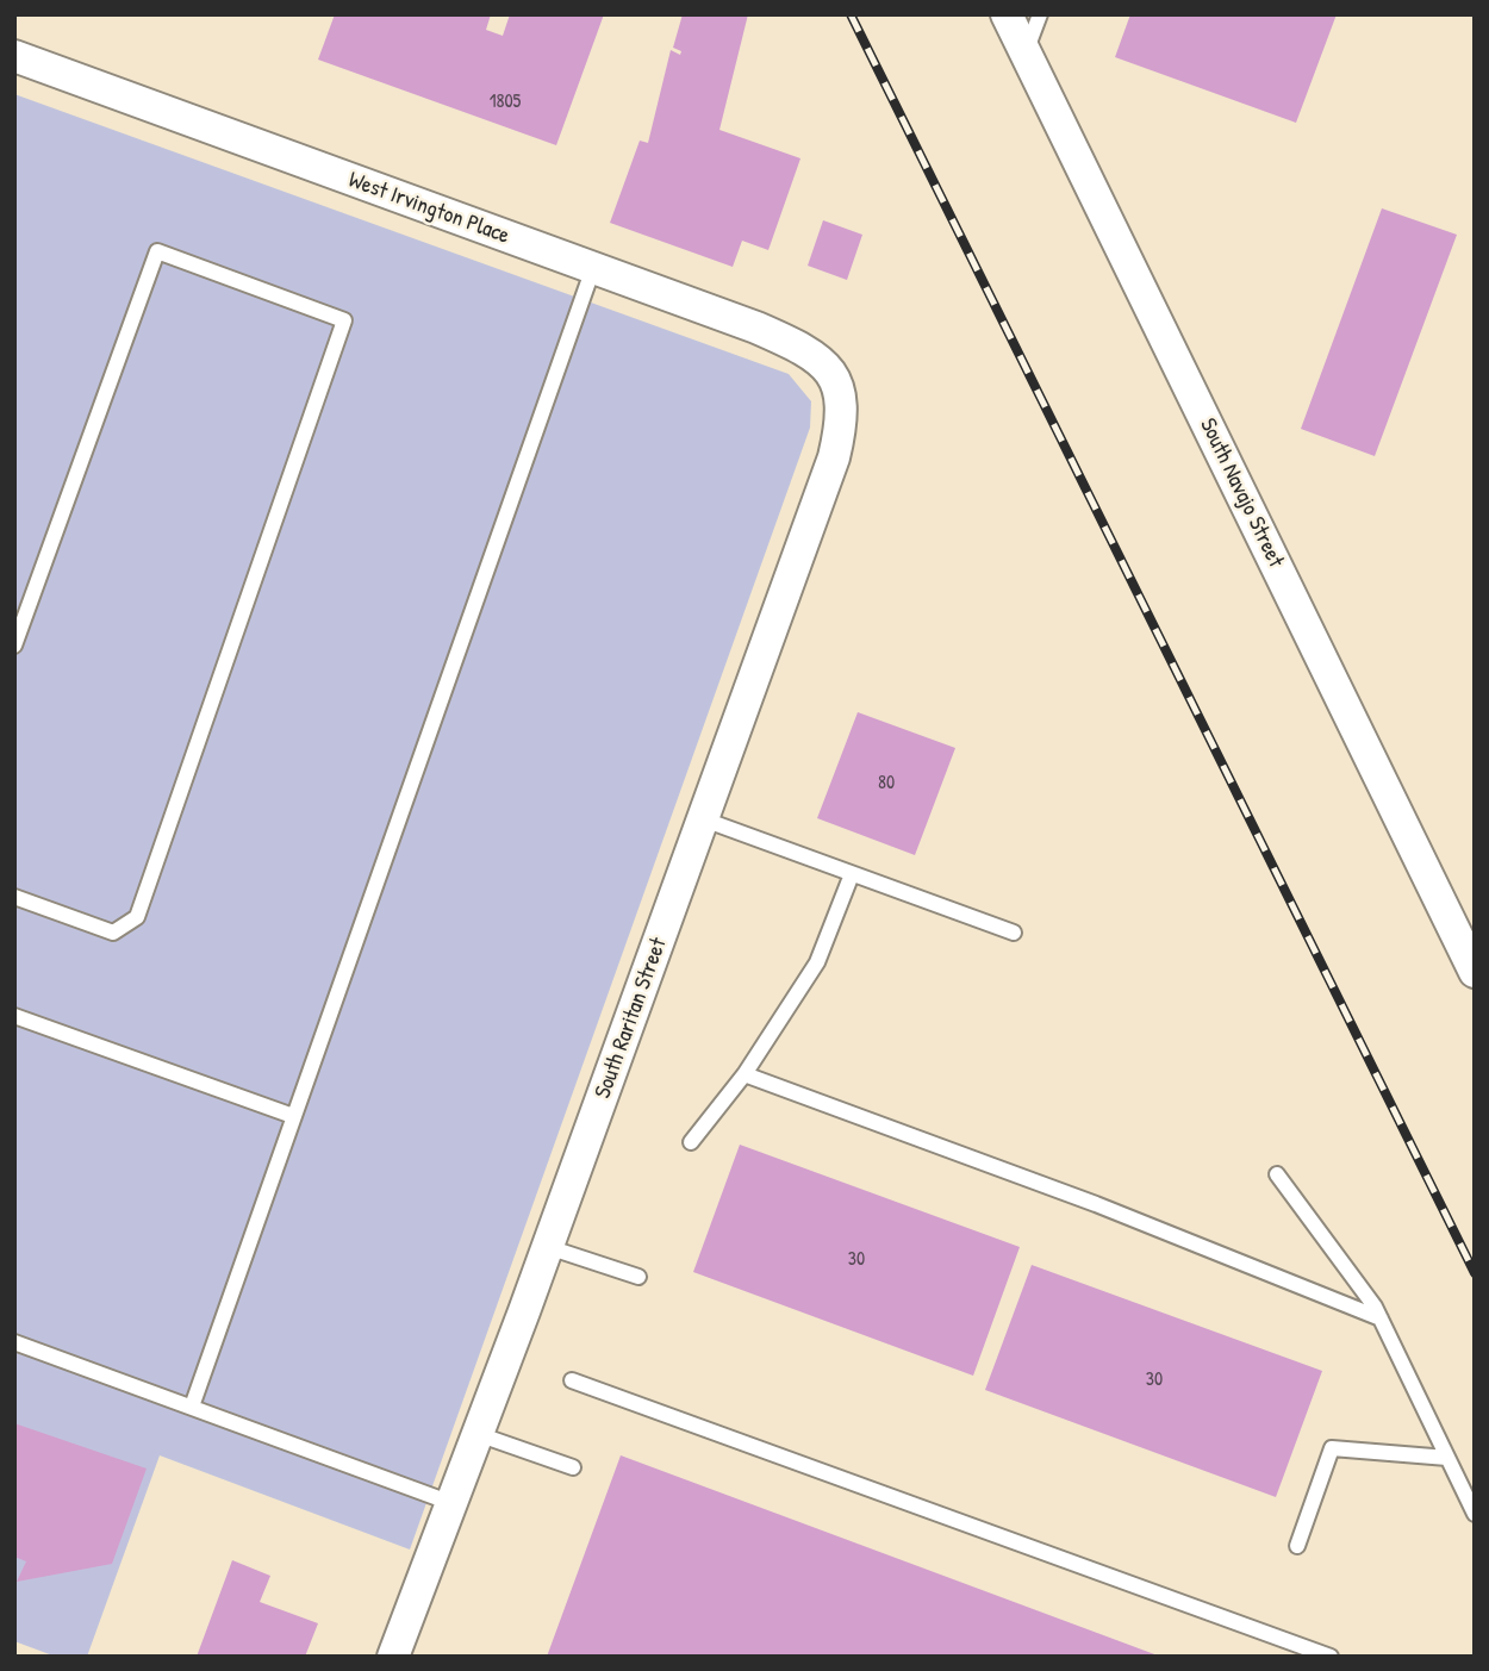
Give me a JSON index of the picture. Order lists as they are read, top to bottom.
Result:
{
  "streets": {
    "street": ["West Irvington Place", "South Navajo Street", "South Raritan Street"]
  },
  "crossings": [
    ["West Irvington Place", "South Raritan Street"]
  ],
  "house_numbers": [
    "1805",
    "80",
    "30",
    "30"
  ]
}
